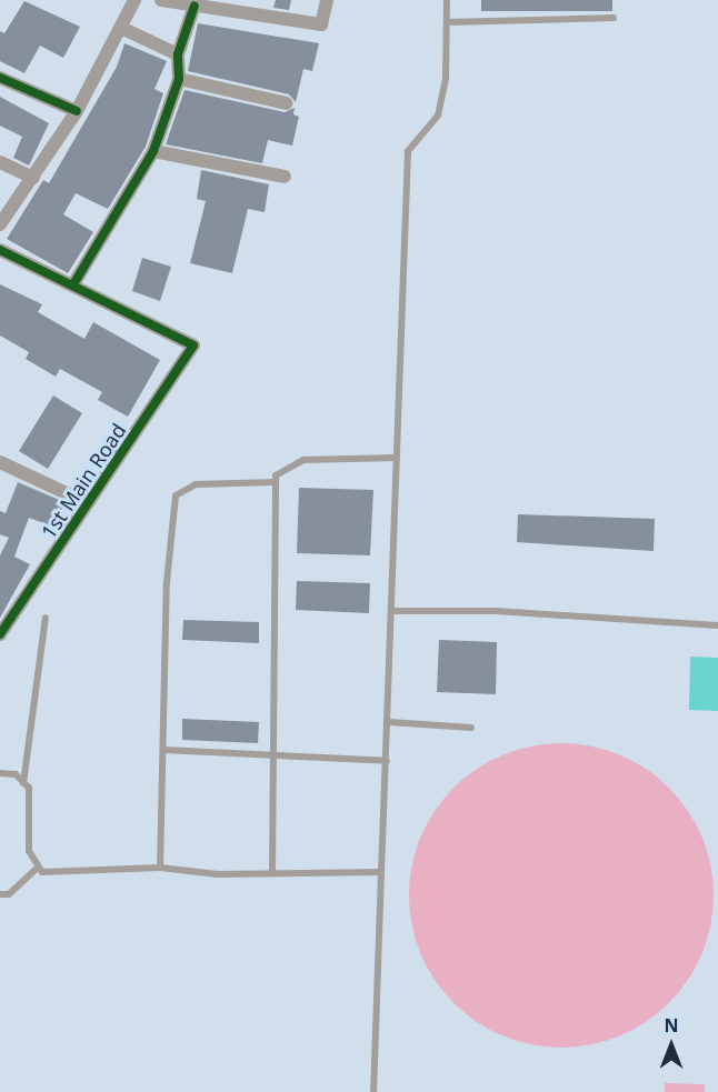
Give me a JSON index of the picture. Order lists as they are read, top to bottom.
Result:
{
  "streets": {
    "street": ["1st Main Road"]
  },
  "north": "top"
}
